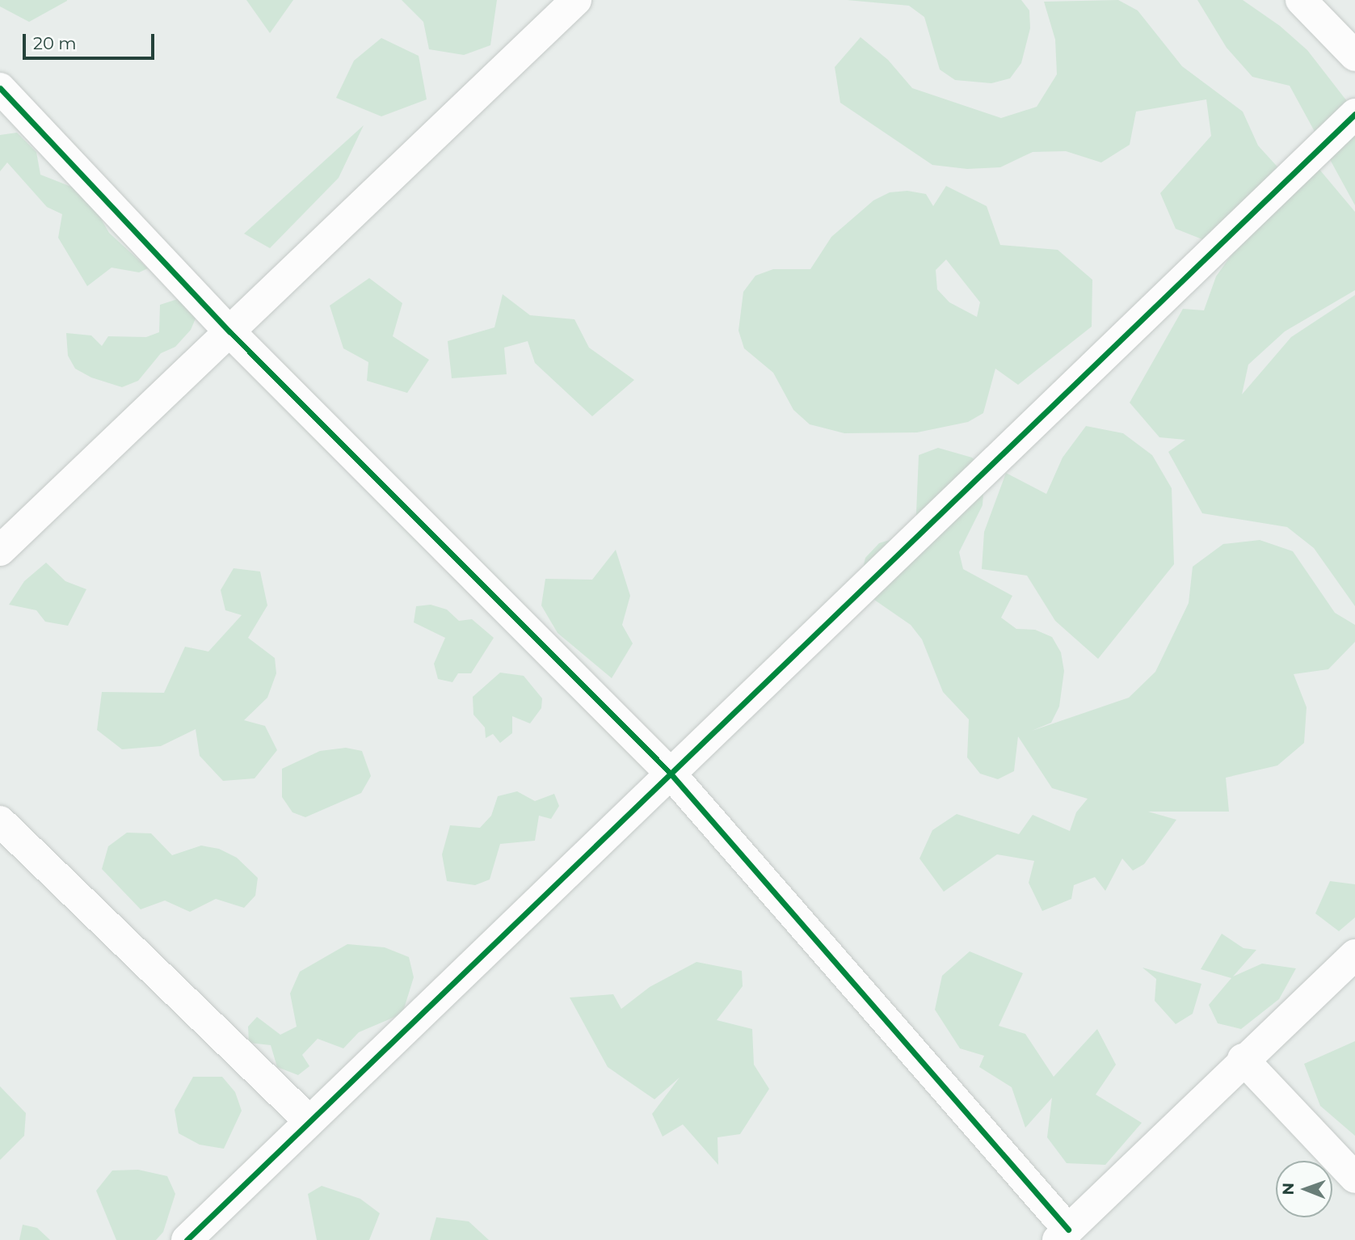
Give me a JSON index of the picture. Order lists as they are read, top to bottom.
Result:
{
  "scale_bar": "20 m",
  "north": "left"
}
